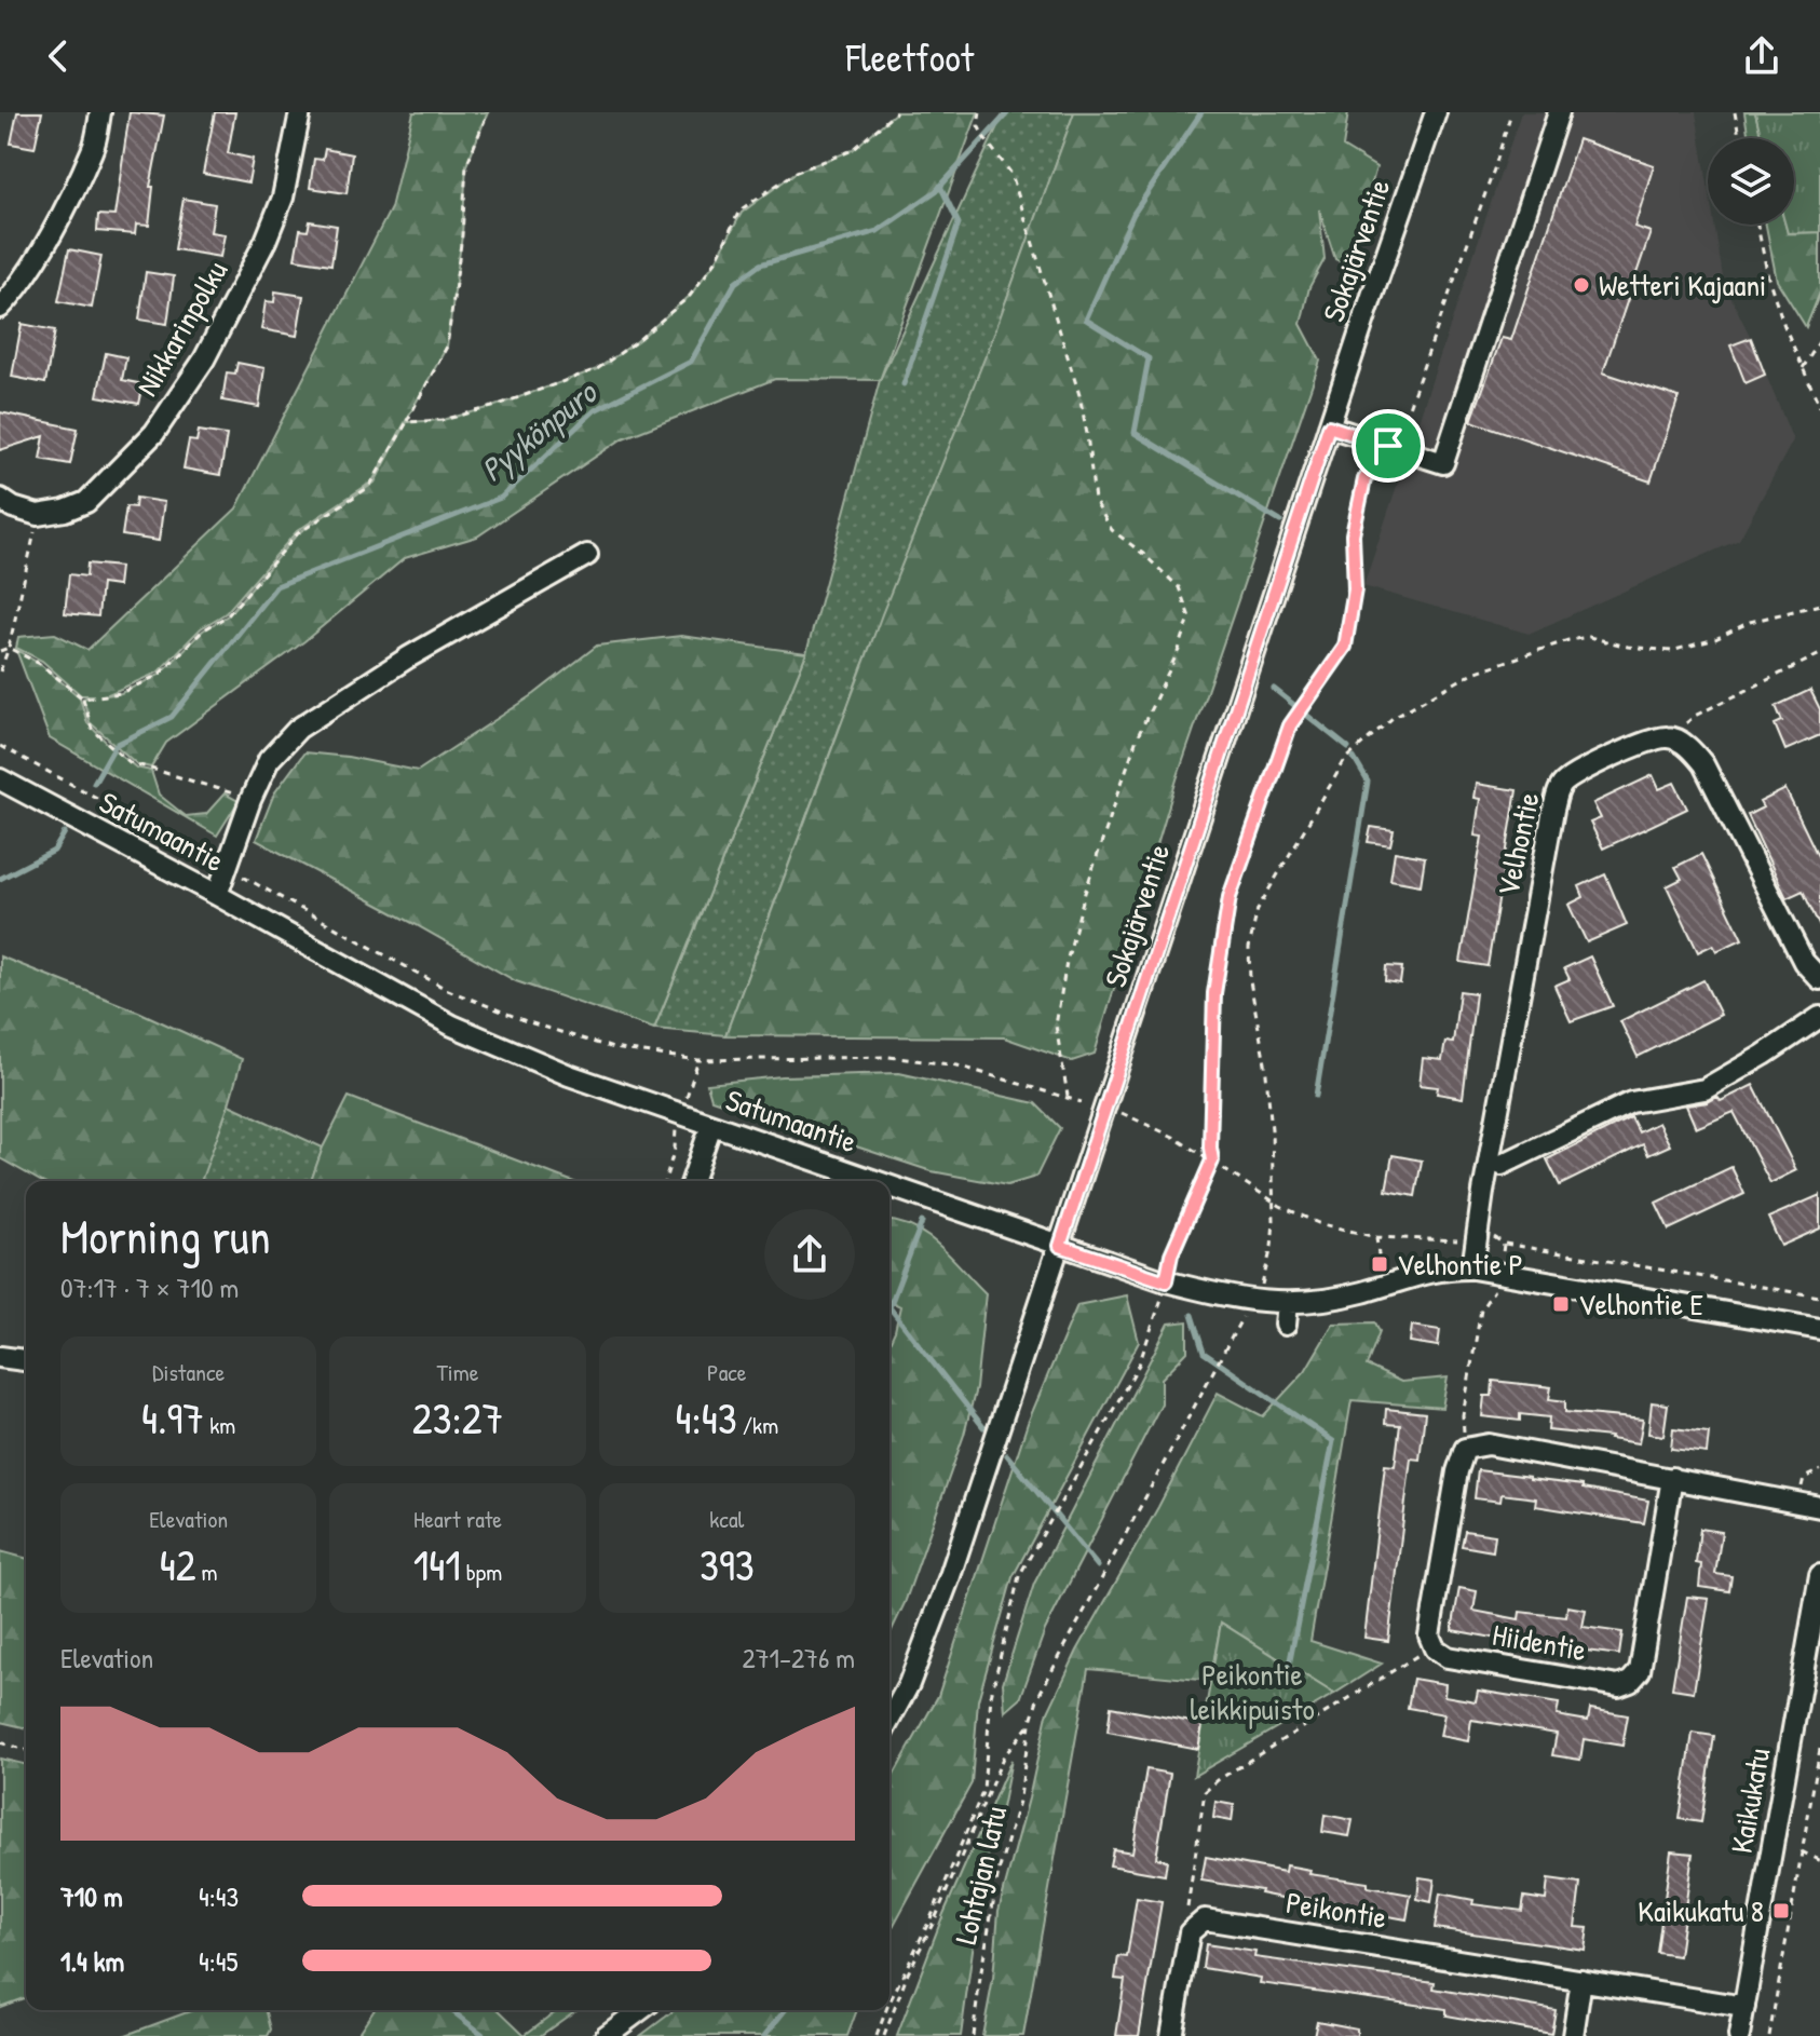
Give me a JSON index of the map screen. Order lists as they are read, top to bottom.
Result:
{
  "streets": {
    "street": [
      "Sokajärventie",
      "Nikkarinpolku",
      "Satumaantie",
      "Velhontie",
      "Hiidentie",
      "Kaikukatu",
      "Peikontie"
    ],
    "path": ["Lohtajan latu"]
  },
  "crossings": [
    ["Sokajärventie", "Satumaantie"],
    ["Satumaantie", "Velhontie"],
    ["Kaikukatu", "Peikontie"]
  ],
  "water": ["Pyykönpuro"],
  "parks": ["Peikontie leikkipuisto"],
  "places": {
    "other": ["Wetteri Kajaani"],
    "transit": ["Velhontie P", "Velhontie E", "Kaikukatu 8"]
  },
  "page": {
    "header": "Fleetfoot",
    "heading": ["Morning run", "07:17 · 7 × 710 m"],
    "stats": [
      ["Distance", "4.97 km"],
      ["Time", "23:27"],
      ["Pace", "4:43 /km"],
      ["Elevation", "42 m"],
      ["Heart rate", "141 bpm"],
      ["kcal", "393"]
    ],
    "chart": ["Elevation", "271–276 m"],
    "list": [
      {
        "name": "710 m",
        "note": "4:43"
      },
      {
        "name": "1.4 km",
        "note": "4:45"
      }
    ]
  }
}
